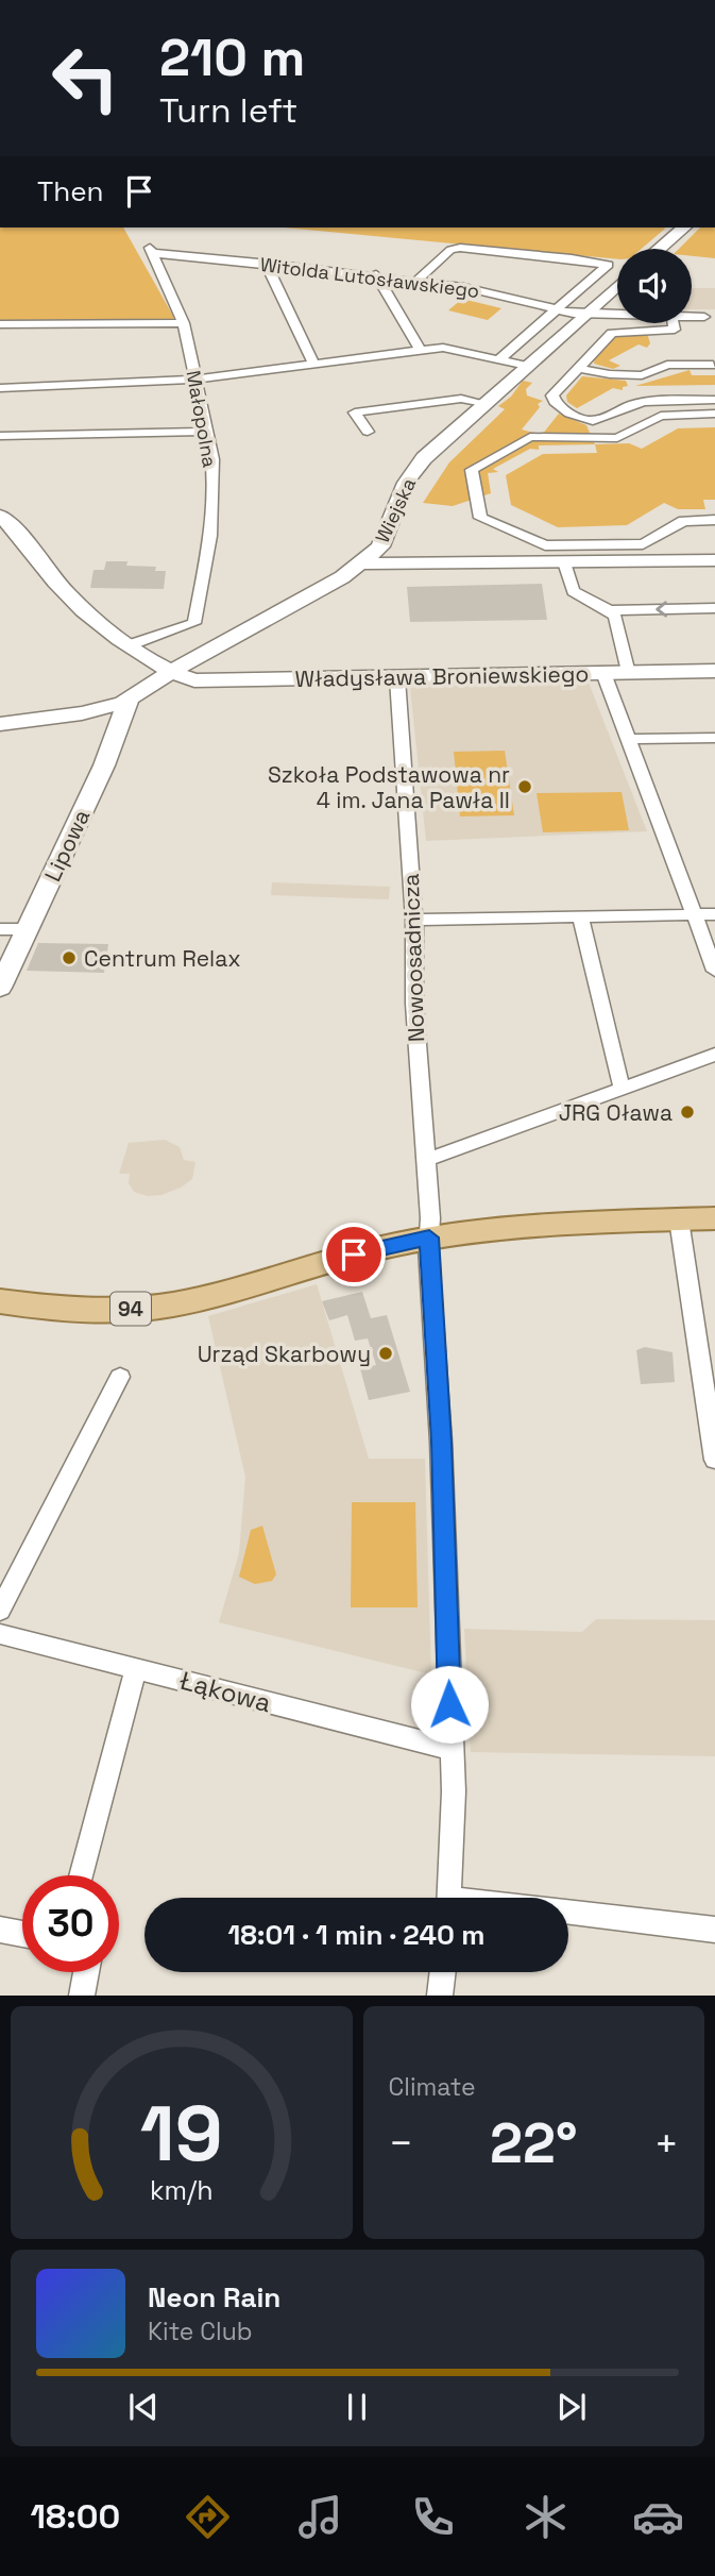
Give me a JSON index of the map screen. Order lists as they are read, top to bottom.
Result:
{
  "streets": {
    "main road": ["94"],
    "street": [
      "Witolda Lutosławskiego",
      "Małopolna",
      "Wiejska",
      "Władysława Broniewskiego",
      "Lipowa",
      "Nowoosadnicza",
      "Łąkowa"
    ]
  },
  "crossings": [
    ["Witolda Lutosławskiego", "Małopolna"],
    ["Witolda Lutosławskiego", "Wiejska"],
    ["Małopolna", "Władysława Broniewskiego"],
    ["Wiejska", "Władysława Broniewskiego"],
    ["Wiejska", "Lipowa"],
    ["Władysława Broniewskiego", "Nowoosadnicza"],
    ["Nowoosadnicza", "94"],
    ["Nowoosadnicza", "Łąkowa"]
  ],
  "places": [
    "Szkoła Podstawowa nr 4 im. Jana Pawła II",
    "Centrum Relax",
    "JRG Oława",
    "Urząd Skarbowy"
  ],
  "page": {
    "turn": ["210 m", "Turn left"],
    "then": "Then",
    "limit": "30",
    "trip": "18:01 · 1 min · 240 m",
    "tile": "Climate",
    "heat": ["−", "22°", "+"],
    "song": ["Neon Rain", "Kite Club"],
    "tabs": "18:00",
    "gauge": ["19", "km/h"]
  }
}
